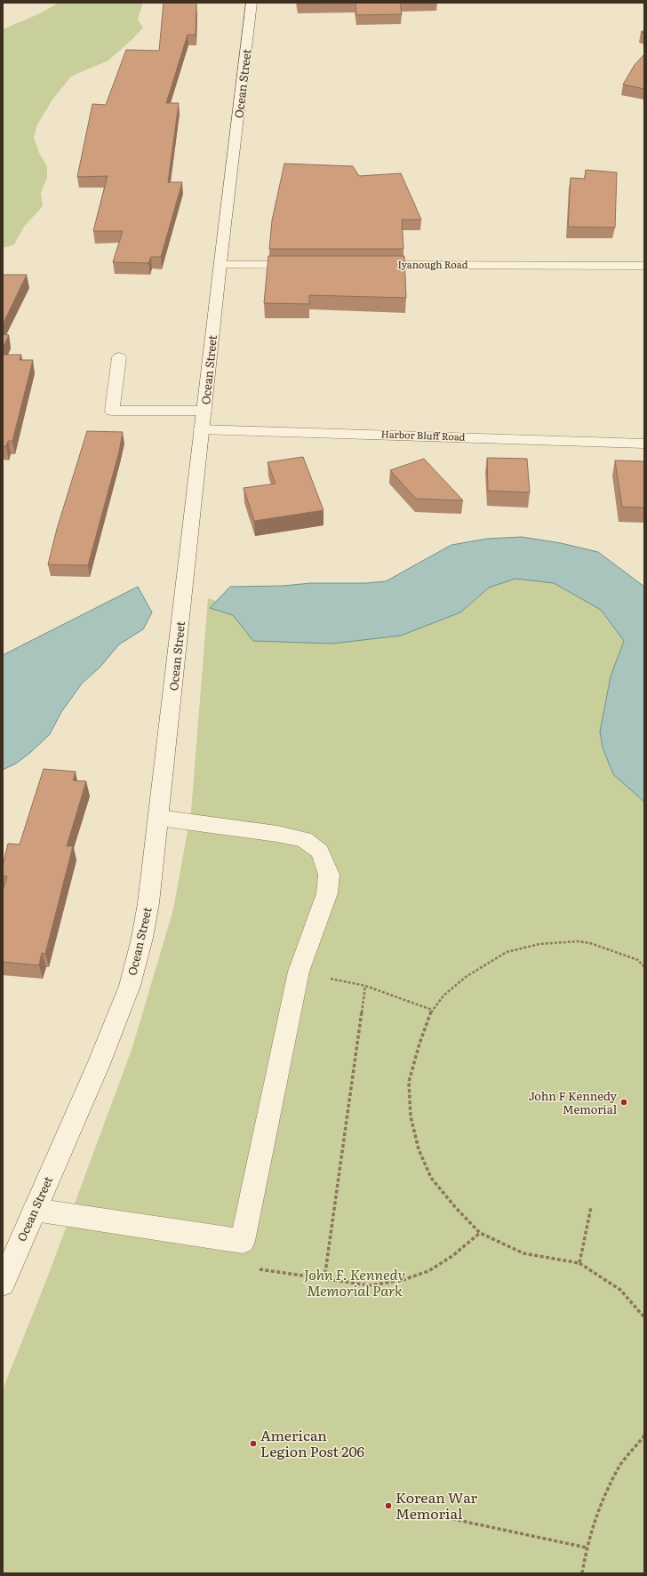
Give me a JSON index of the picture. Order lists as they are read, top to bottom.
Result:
{
  "streets": {
    "main road": ["Ocean Street", "Iyanough Road", "Harbor Bluff Road"]
  },
  "crossings": [
    ["Ocean Street", "Harbor Bluff Road"]
  ],
  "parks": ["John F. Kennedy Memorial Park"],
  "places": ["John F Kennedy Memorial", "American Legion Post 206", "Korean War Memorial"]
}
